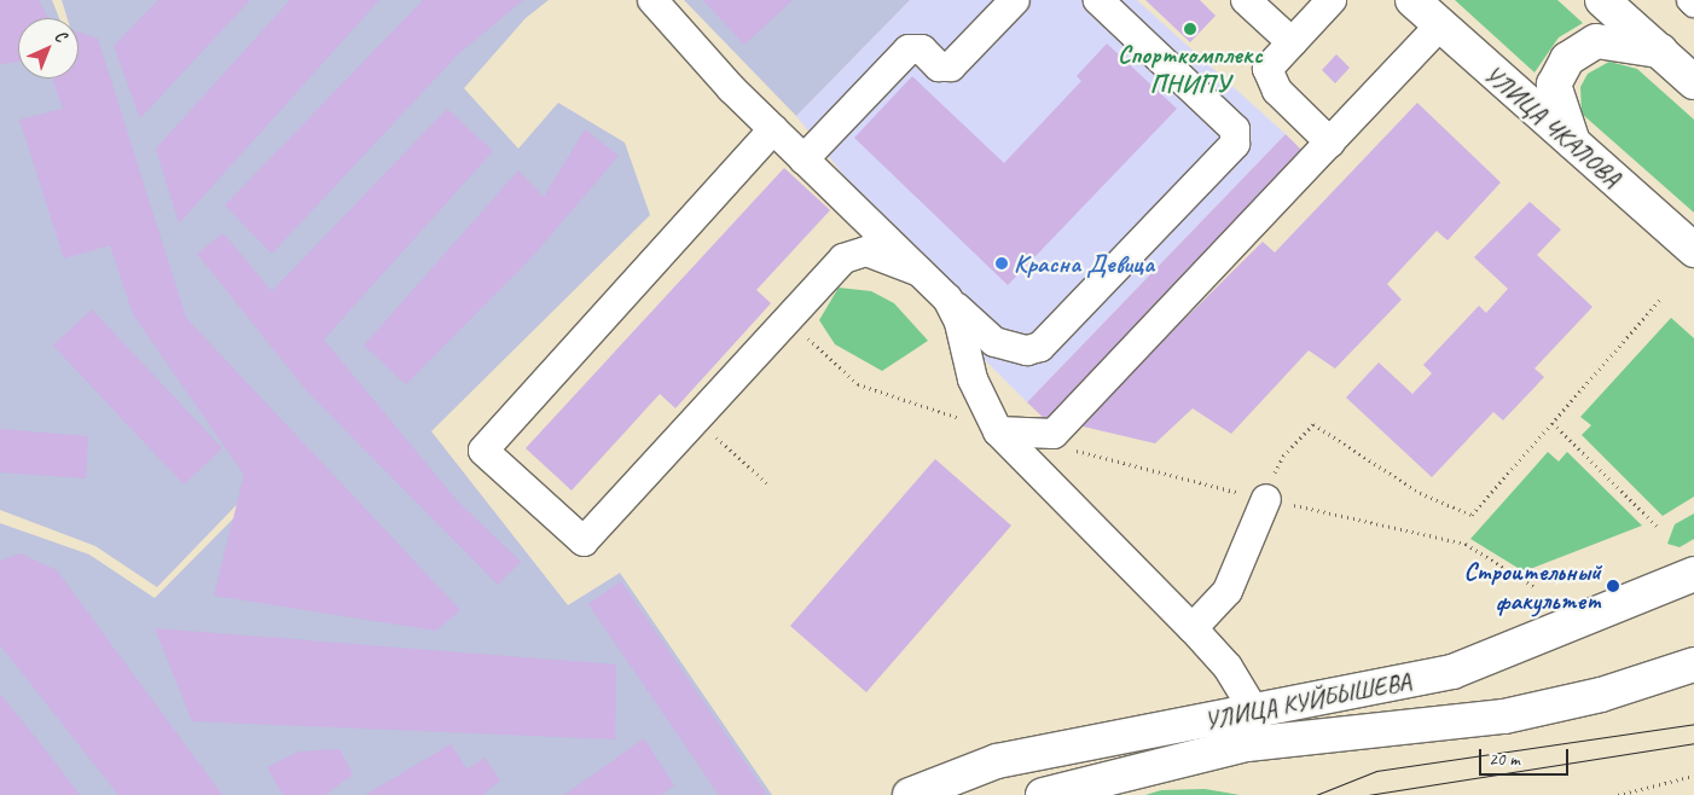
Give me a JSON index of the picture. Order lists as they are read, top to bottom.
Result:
{
  "streets": {
    "main road": ["УЛИЦА ЧКАЛОВА", "УЛИЦА КУЙБЫШЕВА"]
  },
  "places": ["Спорткомплекс ПНИПУ", "Красна Девица", "Строительный факультет"],
  "scale_bar": "20 m",
  "north": "top right"
}
